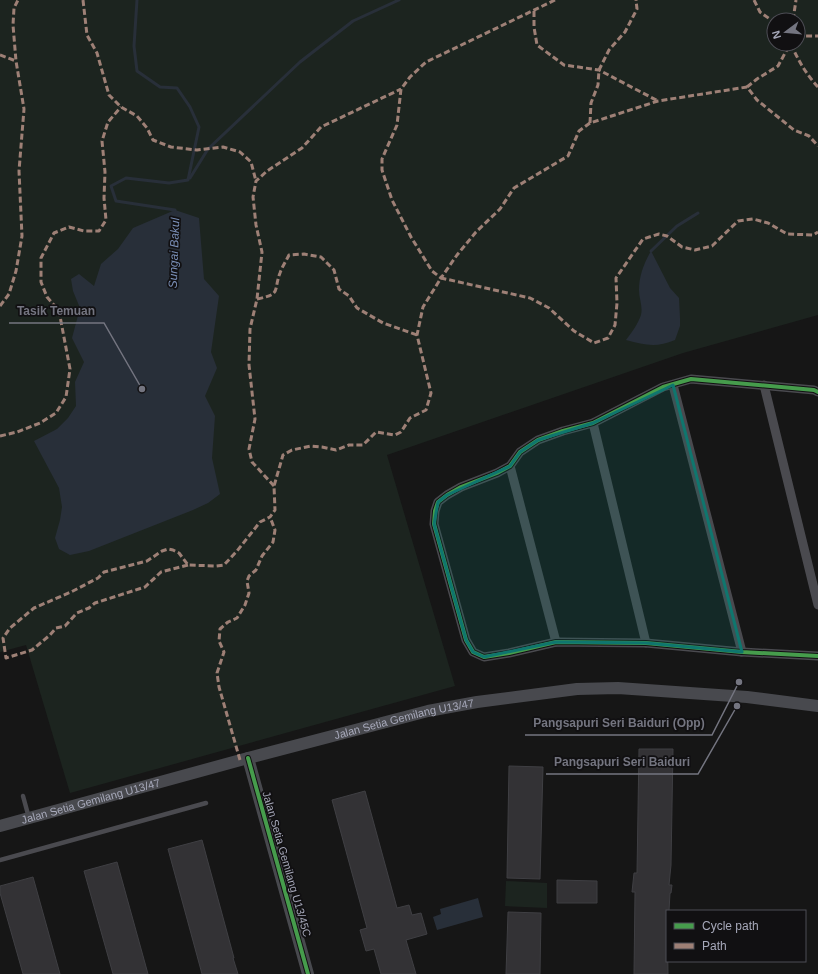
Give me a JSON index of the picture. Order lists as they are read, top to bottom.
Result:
{
  "streets": {
    "street": ["Jalan Setia Gemilang U13/47", "Jalan Setia Gemilang U13/45C"]
  },
  "crossings": [
    ["Jalan Setia Gemilang U13/47", "Jalan Setia Gemilang U13/45C"]
  ],
  "water": ["Sungai Bakul"],
  "places": ["Tasik Temuan", "Pangsapuri Seri Baiduri (Opp)", "Pangsapuri Seri Baiduri"],
  "legend": ["Cycle path", "Path"],
  "north": "left"
}
